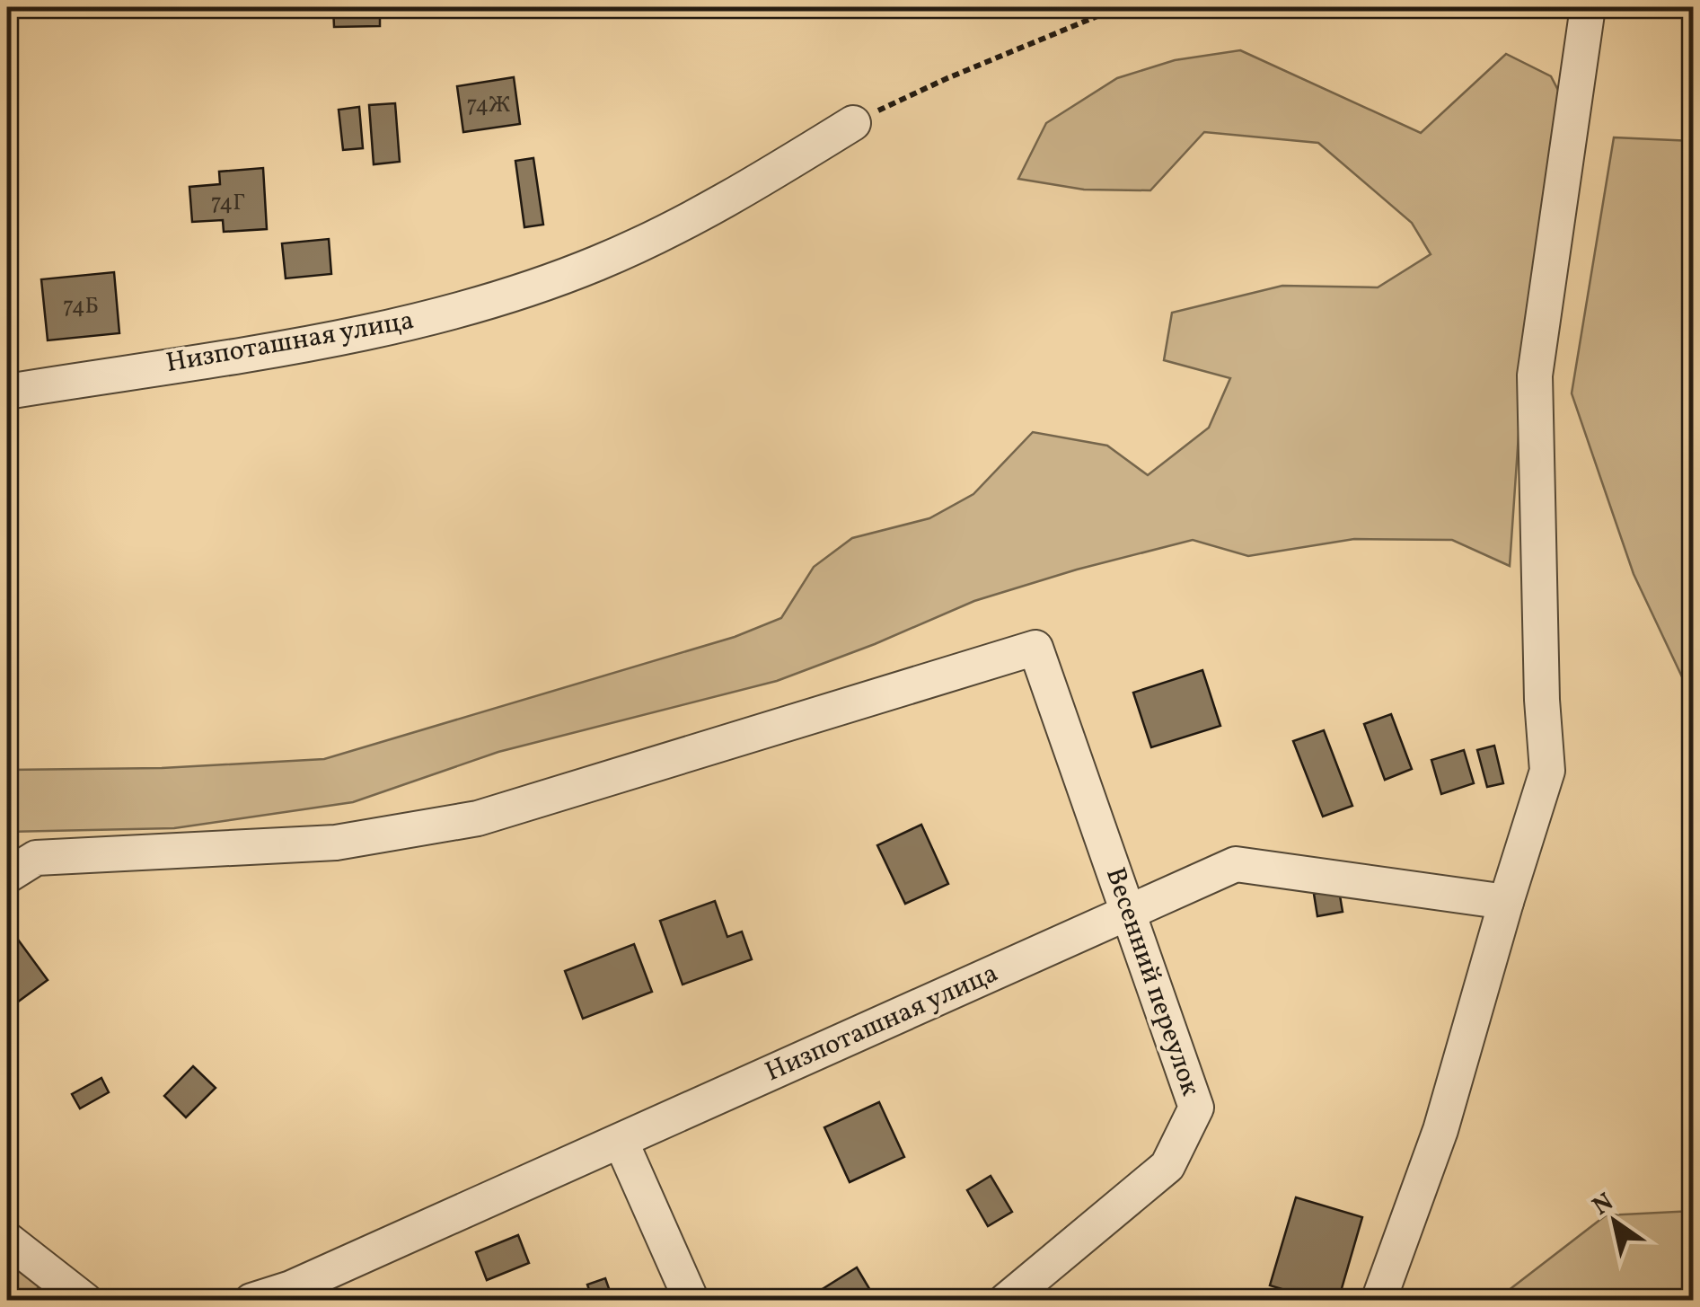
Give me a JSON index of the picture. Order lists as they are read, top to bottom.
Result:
{
  "streets": {
    "street": ["Низпоташная улица", "Весенний переулок"]
  },
  "crossings": [
    ["Низпоташная улица", "Весенний переулок"]
  ],
  "house_numbers": ["74Ж", "74Г", "74Б"],
  "north": "top left"
}
